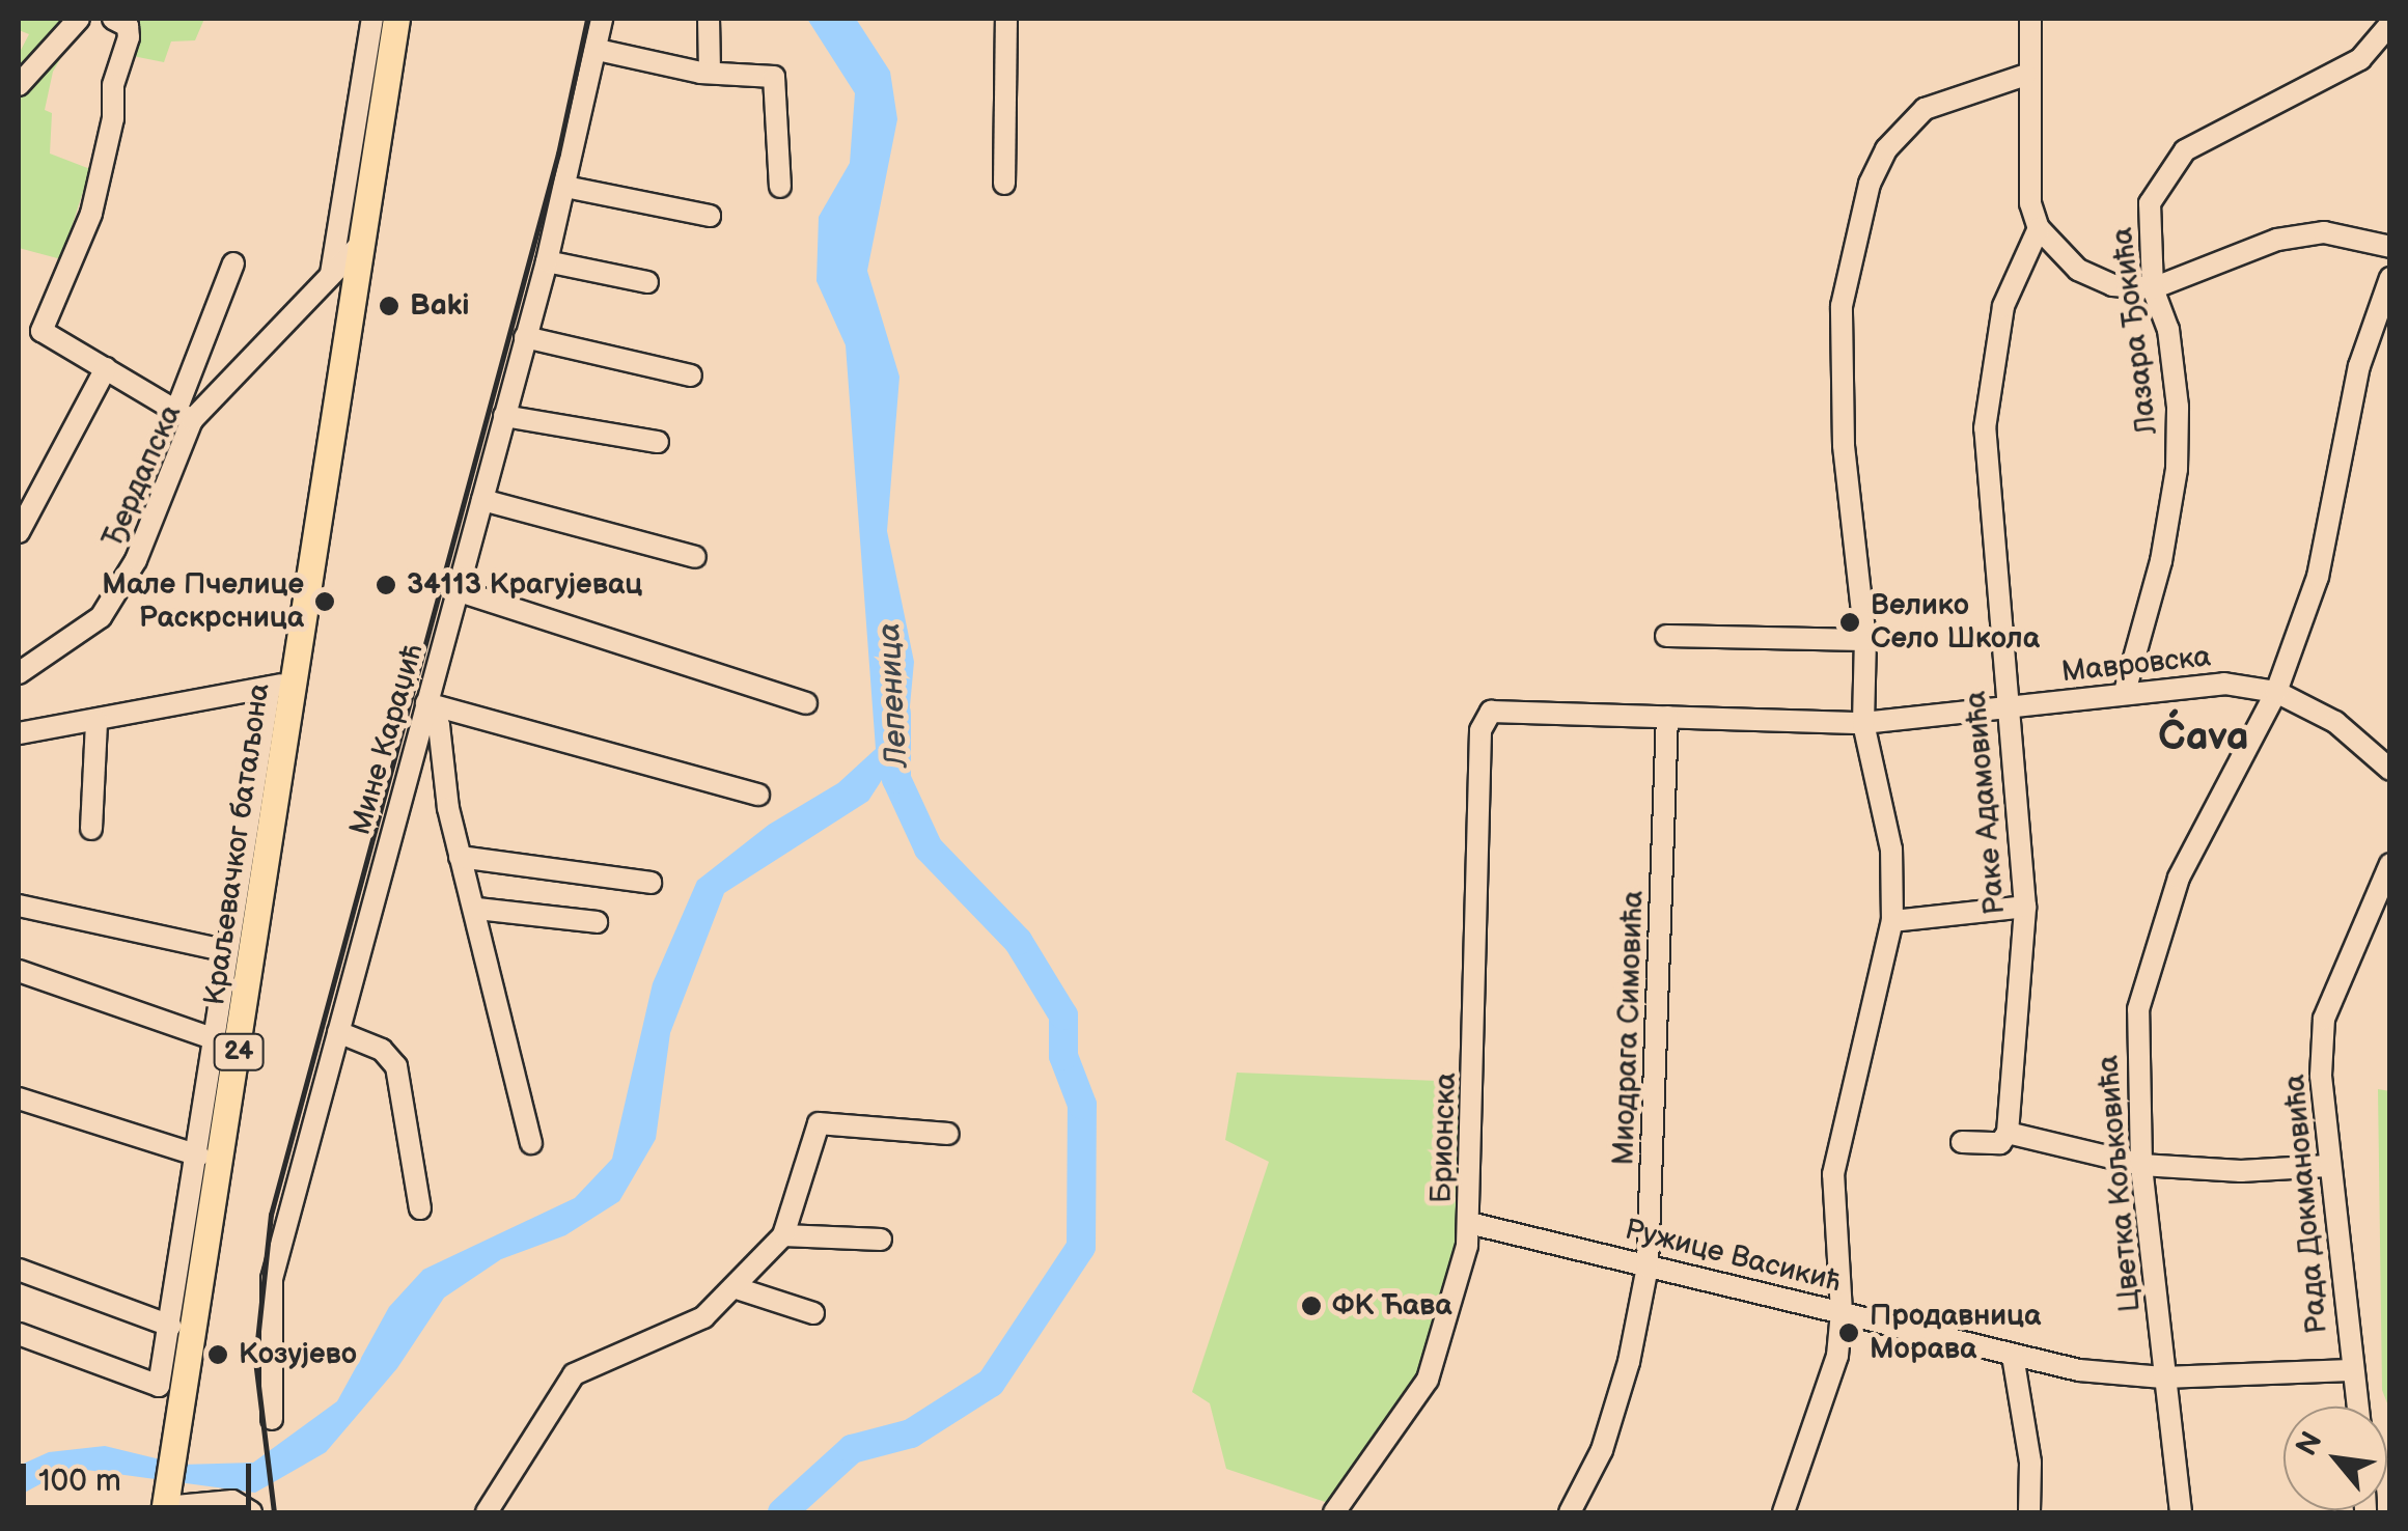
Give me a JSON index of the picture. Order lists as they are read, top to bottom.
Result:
{
  "streets": {
    "main road": ["Краљевачког батаљона", "24"],
    "street": [
      "Лазара Ђокића",
      "Ђердапска",
      "Мавровска",
      "Мине Караџић",
      "Раке Адамовића",
      "Миодрага Симовића",
      "Брионска",
      "Цветка Кољковића",
      "Рада Докмановића",
      "Ружице Васикић"
    ]
  },
  "crossings": [
    ["Лазара Ђокића", "Мавровска"],
    ["Ђердапска", "Краљевачког батаљона"],
    ["Мавровска", "Раке Адамовића"],
    ["Мавровска", "Миодрага Симовића"],
    ["Мавровска", "Брионска"],
    ["Мавровска", "Цветка Кољковића"],
    ["Миодрага Симовића", "Ружице Васикић"],
    ["Брионска", "Ружице Васикић"],
    ["Цветка Кољковића", "Ружице Васикић"],
    ["Рада Докмановића", "Ружице Васикић"]
  ],
  "districts": ["Ćava"],
  "water": ["Лепеница"],
  "places": [
    "Baki",
    "34113 Крагујевац",
    "Мале Пчелице Раскрсница",
    "Велико Село Школа",
    "ФК Ћава",
    "Продавница Морава",
    "Козујево"
  ],
  "scale_bar": "100 m",
  "north": "top left"
}
